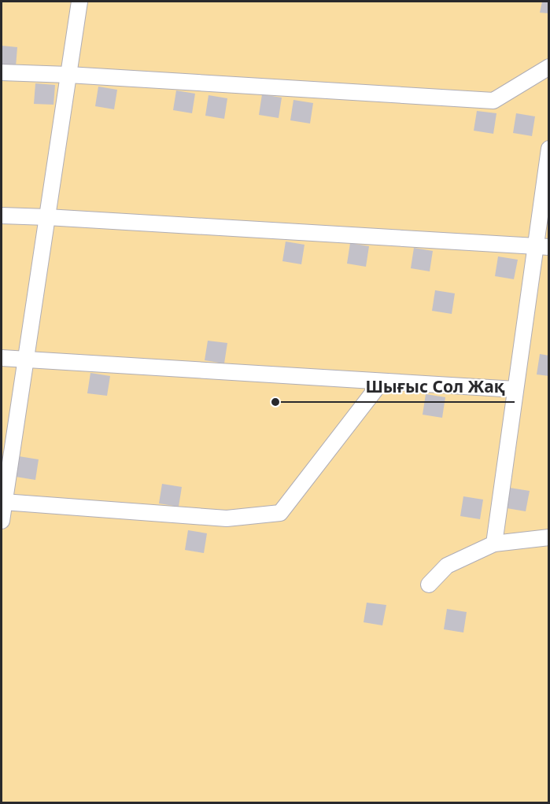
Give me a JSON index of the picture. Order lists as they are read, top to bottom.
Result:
{
  "places": ["Шығыс Сол Жақ"]
}
